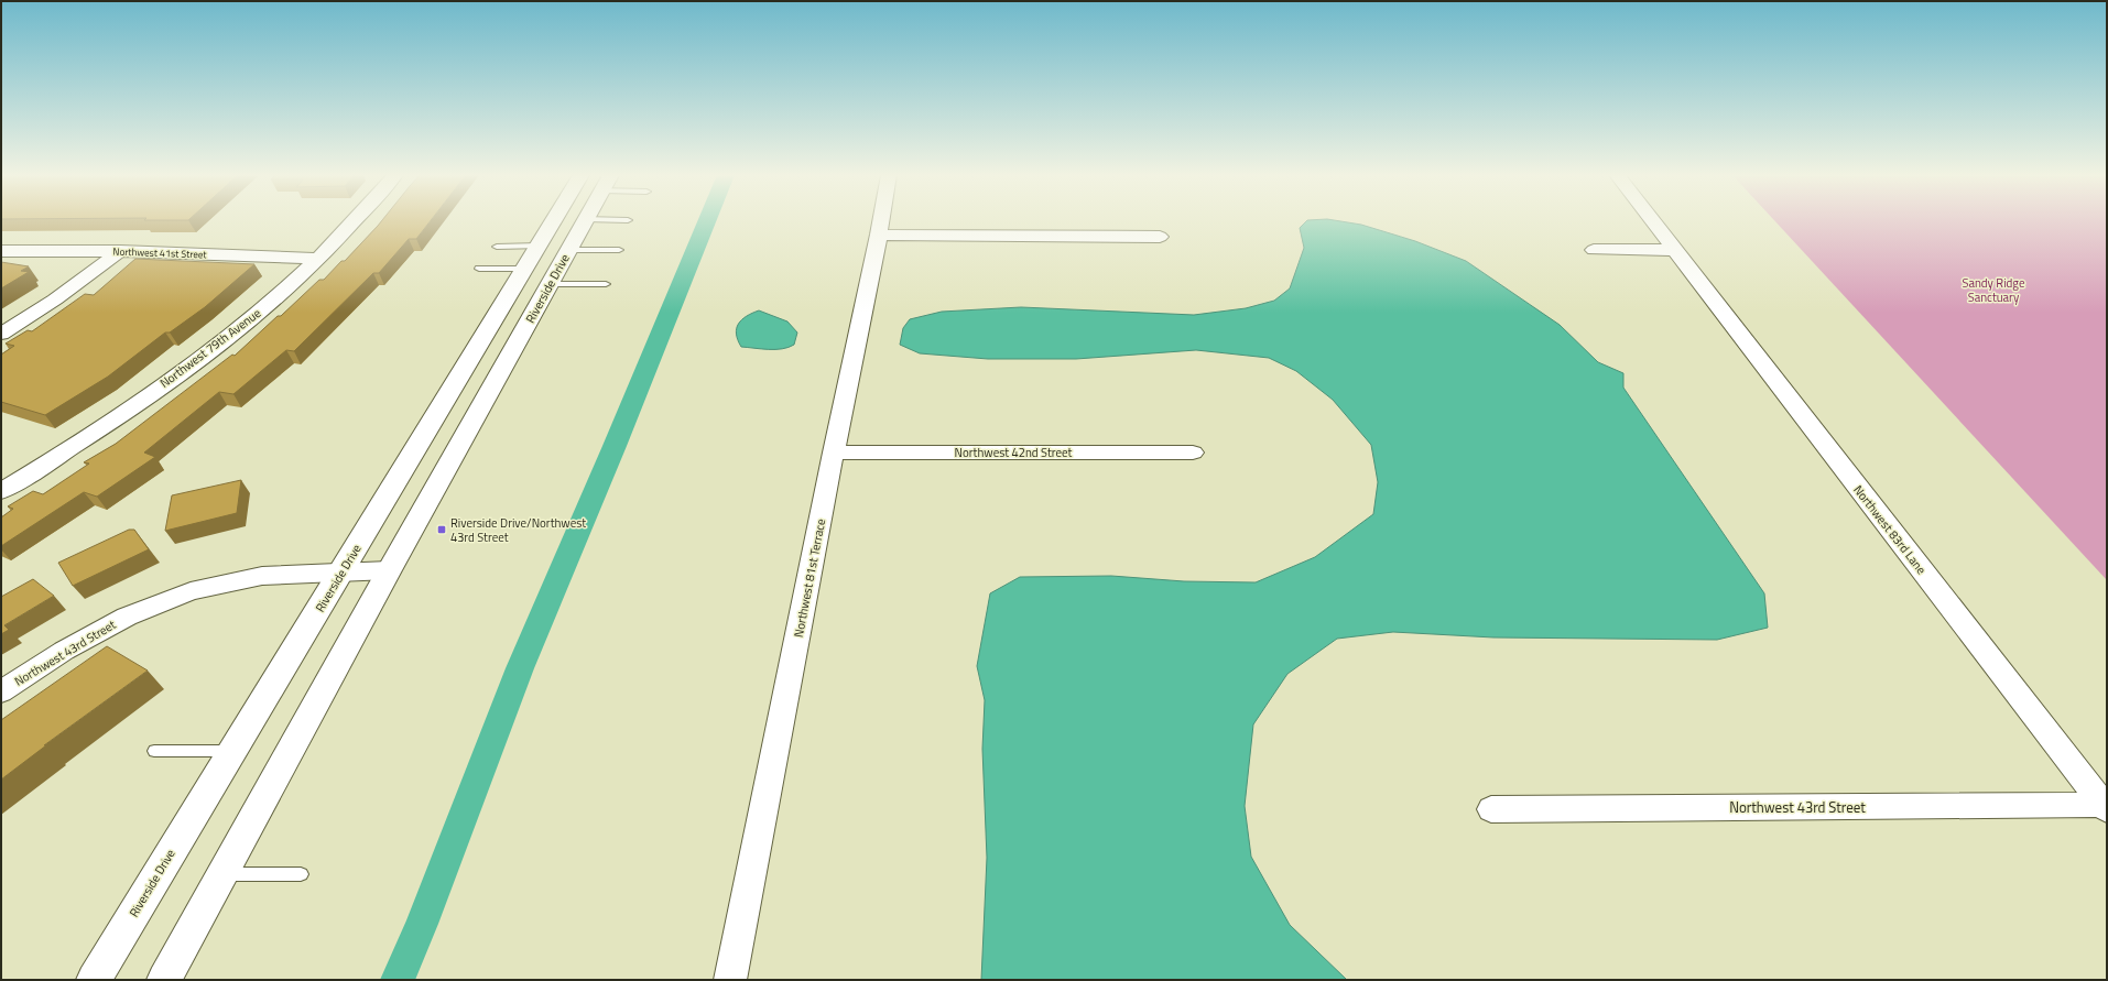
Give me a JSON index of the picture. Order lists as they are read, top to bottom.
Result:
{
  "streets": {
    "street": [
      "Northwest 41st Street",
      "Riverside Drive",
      "Northwest 79th Avenue",
      "Northwest 42nd Street",
      "Northwest 83rd Lane",
      "Northwest 81st Terrace",
      "Northwest 43rd Street"
    ]
  },
  "crossings": [
    ["Northwest 41st Street", "Northwest 79th Avenue"],
    ["Riverside Drive", "Northwest 43rd Street"],
    ["Northwest 42nd Street", "Northwest 81st Terrace"],
    ["Northwest 83rd Lane", "Northwest 43rd Street"]
  ],
  "parks": ["Sandy Ridge Sanctuary"],
  "places": {
    "transit": ["Riverside Drive/Northwest 43rd Street"]
  }
}
